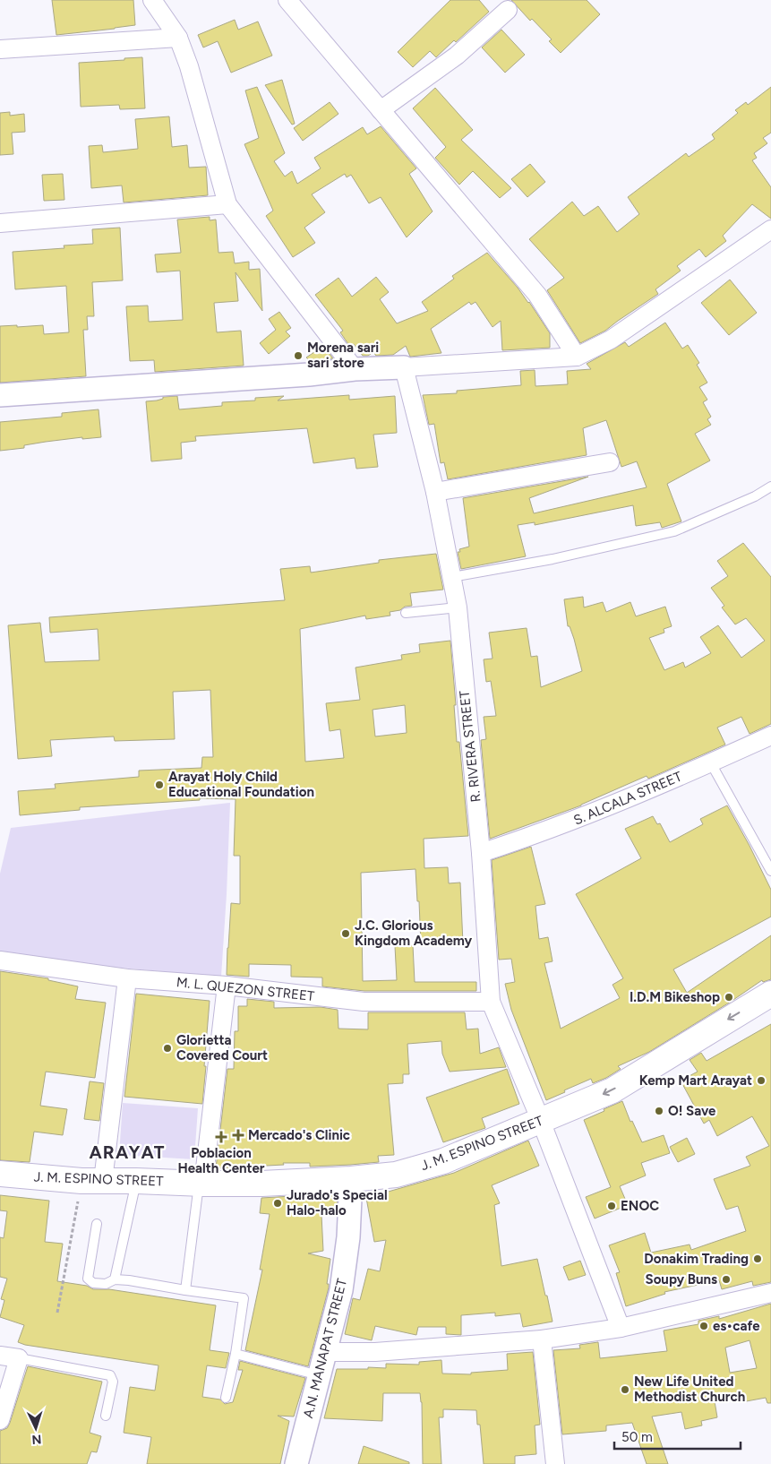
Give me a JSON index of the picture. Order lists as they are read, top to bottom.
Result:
{
  "streets": {
    "main road": ["J. M. ESPINO STREET"],
    "street": [
      "R. RIVERA STREET",
      "S. ALCALA STREET",
      "M. L. QUEZON STREET",
      "A.N. MANAPAT STREET"
    ]
  },
  "crossings": [
    ["R. RIVERA STREET", "S. ALCALA STREET"],
    ["R. RIVERA STREET", "M. L. QUEZON STREET"],
    ["R. RIVERA STREET", "J. M. ESPINO STREET"],
    ["J. M. ESPINO STREET", "A.N. MANAPAT STREET"]
  ],
  "districts": ["ARAYAT"],
  "places": {
    "other": [
      "Morena sari sari store",
      "Arayat Holy Child Educational Foundation",
      "J.C. Glorious Kingdom Academy",
      "I.D.M Bikeshop",
      "Glorietta Covered Court",
      "Kemp Mart Arayat",
      "O! Save",
      "Jurado's Special Halo-halo",
      "ENOC",
      "Donakim Trading",
      "Soupy Buns",
      "es•cafe",
      "New Life United Methodist Church"
    ],
    "health": ["Mercado's Clinic", "Poblacion Health Center"]
  },
  "scale_bar": "50 m",
  "north": "bottom"
}
